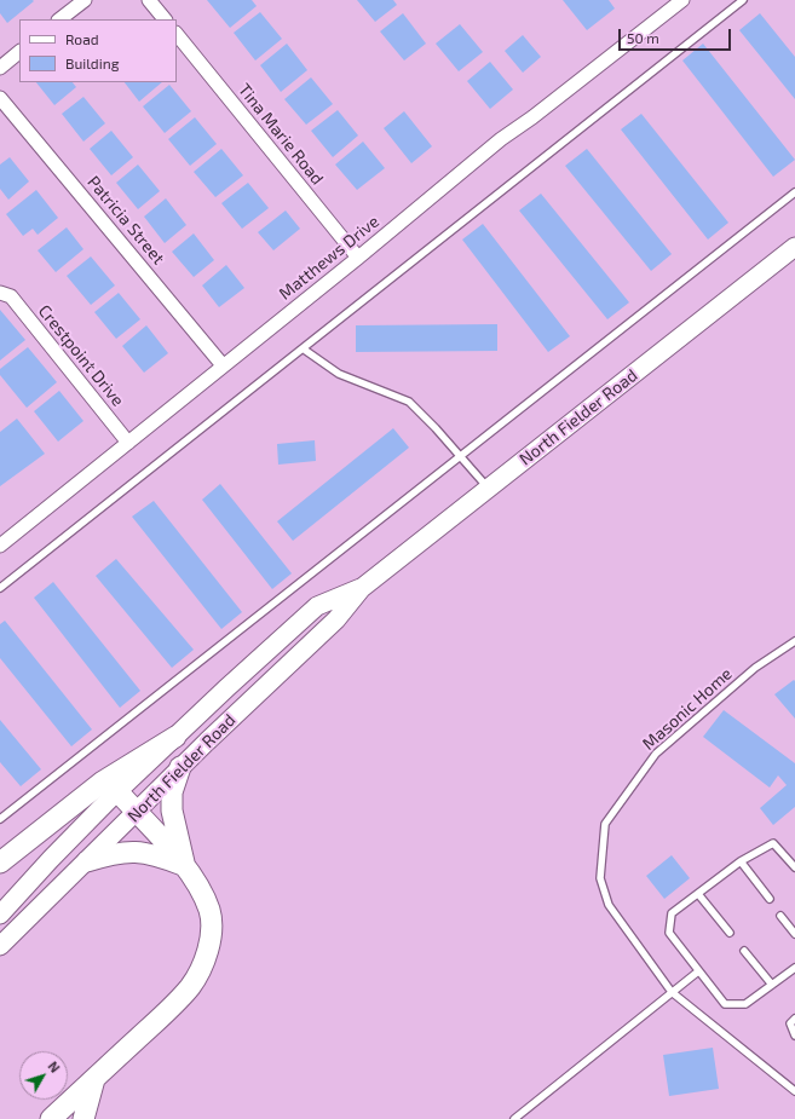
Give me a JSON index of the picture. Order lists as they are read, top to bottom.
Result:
{
  "streets": {
    "main road": ["North Fielder Road"],
    "street": [
      "Tina Marie Road",
      "Patricia Street",
      "Matthews Drive",
      "Crestpoint Drive"
    ],
    "lane": ["Masonic Home"]
  },
  "crossings": [
    ["Tina Marie Road", "Matthews Drive"],
    ["Patricia Street", "Matthews Drive"],
    ["Matthews Drive", "Crestpoint Drive"]
  ],
  "legend": ["Road", "Building"],
  "scale_bar": "50 m",
  "north": "top right"
}
